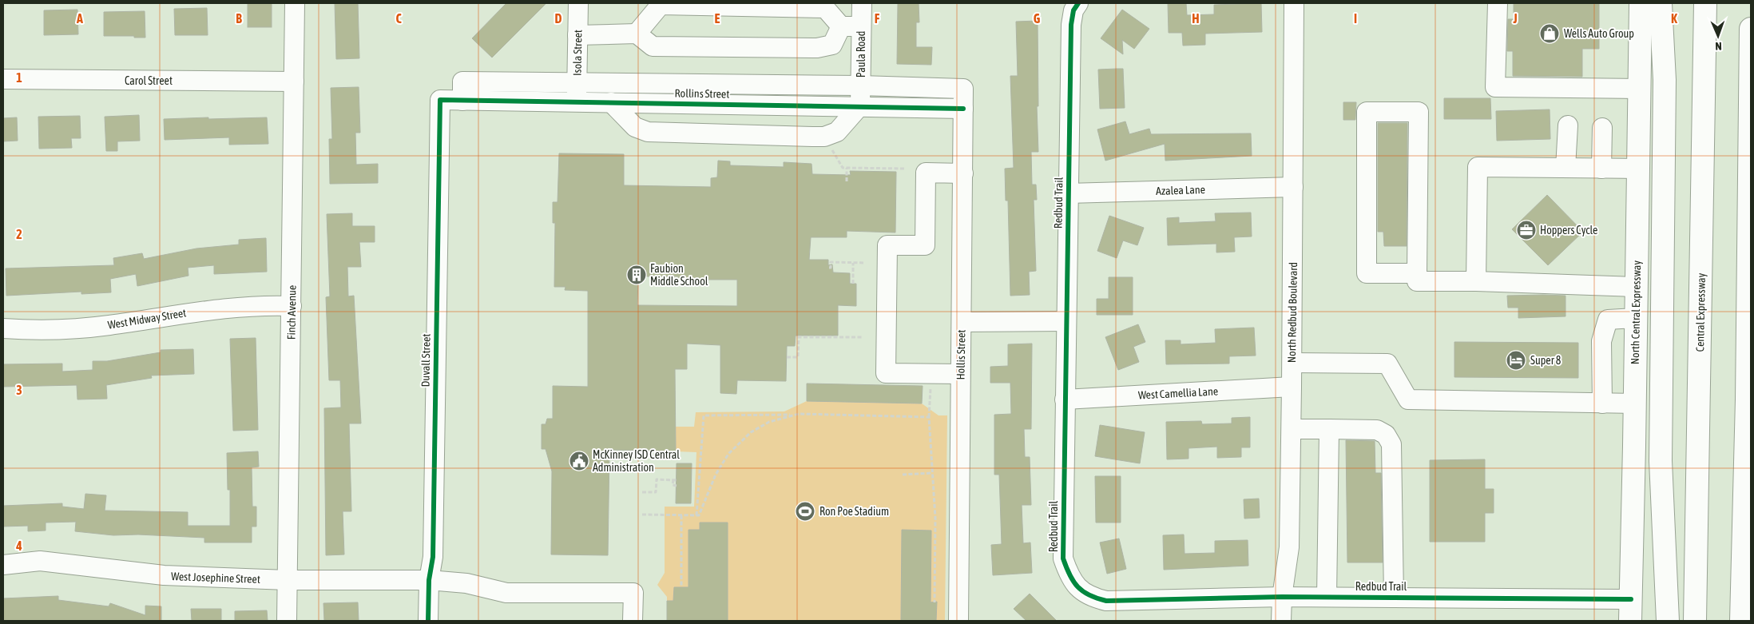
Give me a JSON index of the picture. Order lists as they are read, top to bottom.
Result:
{
  "streets": {
    "main road": ["North Central Expressway", "Central Expressway"],
    "street": [
      "Isola Street",
      "Paula Road",
      "Carol Street",
      "Rollins Street",
      "Azalea Lane",
      "Redbud Trail",
      "Finch Avenue",
      "North Redbud Boulevard",
      "West Midway Street",
      "Hollis Street",
      "Duvall Street",
      "West Camellia Lane",
      "West Josephine Street"
    ]
  },
  "crossings": [
    ["Isola Street", "Rollins Street"],
    ["Paula Road", "Rollins Street"],
    ["Carol Street", "Finch Avenue"],
    ["Rollins Street", "Hollis Street"],
    ["Rollins Street", "Duvall Street"],
    ["Azalea Lane", "Redbud Trail"],
    ["Azalea Lane", "North Redbud Boulevard"],
    ["Redbud Trail", "North Redbud Boulevard"],
    ["Redbud Trail", "North Central Expressway"],
    ["Redbud Trail", "West Camellia Lane"],
    ["Finch Avenue", "West Midway Street"],
    ["Finch Avenue", "West Josephine Street"],
    ["North Redbud Boulevard", "West Camellia Lane"],
    ["Duvall Street", "West Josephine Street"]
  ],
  "places": {
    "shop": ["Wells Auto Group"],
    "office": ["Hoppers Cycle"],
    "building": ["Faubion Middle School"],
    "hotel": ["Super 8"],
    "public building": ["McKinney ISD Central Administration"],
    "sports": ["Ron Poe Stadium"]
  },
  "north": "bottom",
  "grid": {
    "columns": [
      "A",
      "B",
      "C",
      "D",
      "E",
      "F",
      "G",
      "H",
      "I",
      "J",
      "K"
    ],
    "rows": [
      "1",
      "2",
      "3",
      "4"
    ]
  }
}
